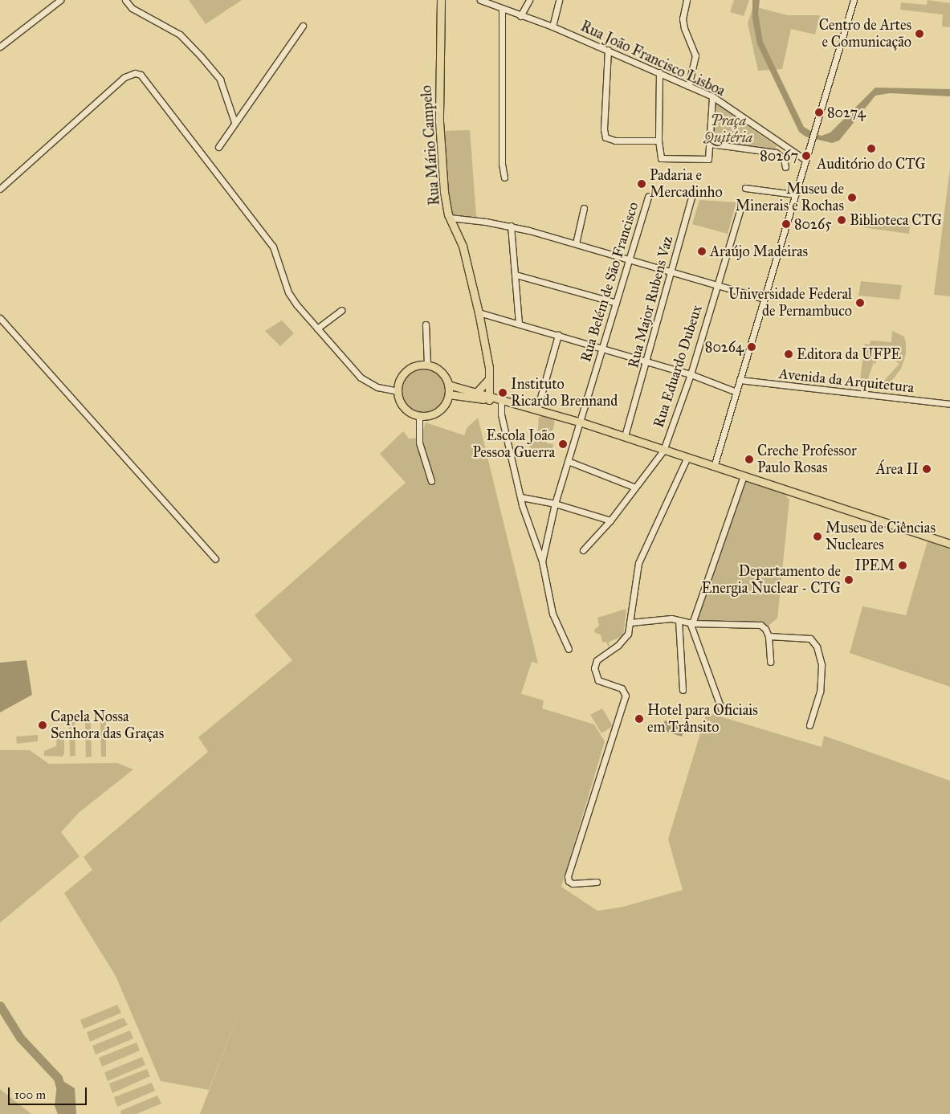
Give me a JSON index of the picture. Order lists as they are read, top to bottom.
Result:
{
  "streets": {
    "main road": ["Rua Mário Campelo"],
    "street": [
      "Rua João Francisco Lisboa",
      "Rua Belém de São Francisco",
      "Rua Major Rubens Vaz",
      "Rua Eduardo Dubeux",
      "Avenida da Arquitetura"
    ]
  },
  "parks": ["Praça Quitéria"],
  "places": [
    "Centro de Artes e Comunicação",
    "80274",
    "Auditório do CTG",
    "80267",
    "Padaria e Mercadinho",
    "Museu de Minerais e Rochas",
    "Biblioteca CTG",
    "80265",
    "Araújo Madeiras",
    "Universidade Federal de Pernambuco",
    "80264",
    "Editora da UFPE",
    "Instituto Ricardo Brennand",
    "Escola João Pessoa Guerra",
    "Creche Professor Paulo Rosas",
    "Área II",
    "Museu de Ciências Nucleares",
    "IPEM",
    "Departamento de Energia Nuclear - CTG",
    "Hotel para Oficiais em Trânsito",
    "Capela Nossa Senhora das Graças"
  ],
  "scale_bar": "100 m"
}
